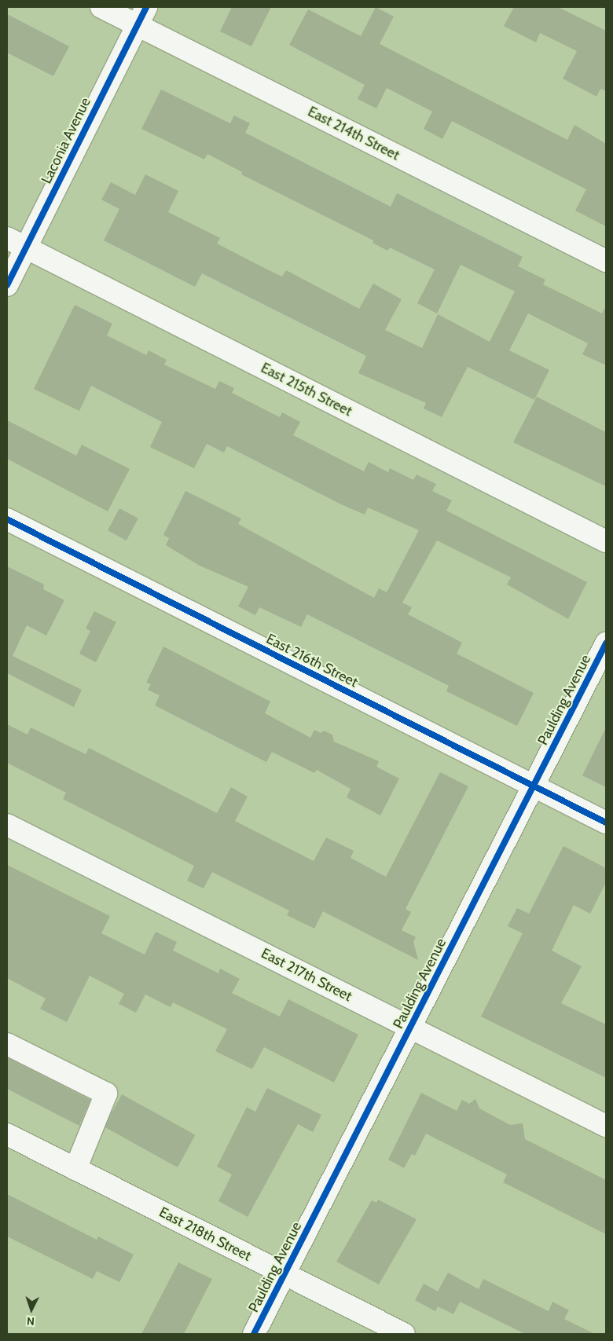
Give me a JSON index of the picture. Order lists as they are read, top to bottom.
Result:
{
  "streets": {
    "street": [
      "East 214th Street",
      "Laconia Avenue",
      "East 215th Street",
      "East 216th Street",
      "Paulding Avenue",
      "East 217th Street",
      "East 218th Street"
    ]
  },
  "crossings": [
    ["East 214th Street", "Laconia Avenue"],
    ["Laconia Avenue", "East 215th Street"],
    ["East 216th Street", "Paulding Avenue"],
    ["Paulding Avenue", "East 217th Street"],
    ["Paulding Avenue", "East 218th Street"]
  ],
  "north": "bottom"
}
